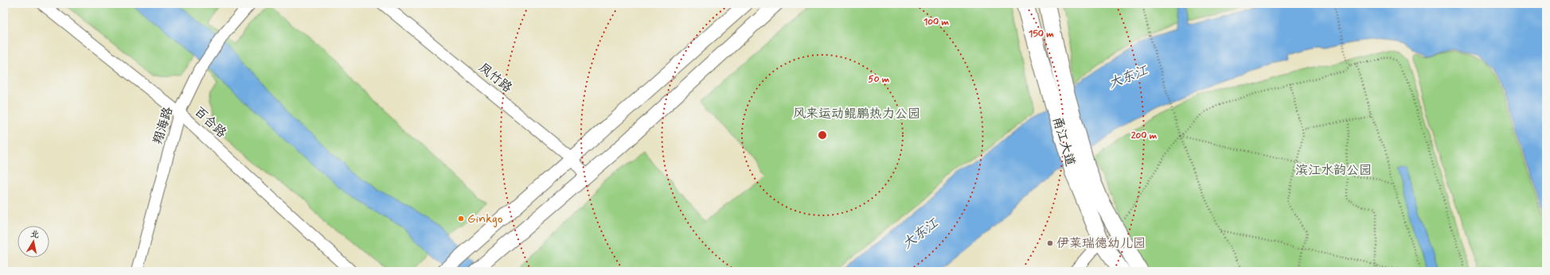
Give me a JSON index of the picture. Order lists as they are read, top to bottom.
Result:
{
  "streets": {
    "main road": ["甬江大道"],
    "street": ["凤竹路", "百合路", "翔海路"]
  },
  "crossings": [
    ["百合路", "翔海路"]
  ],
  "water": ["大东江"],
  "parks": ["风来运动鲲鹏热力公园", "滨江水韵公园"],
  "places": ["Ginkgo", "伊莱瑞德幼儿园"],
  "north": "top",
  "rings": [
    "100 m",
    "150 m",
    "50 m",
    "200 m"
  ]
}
